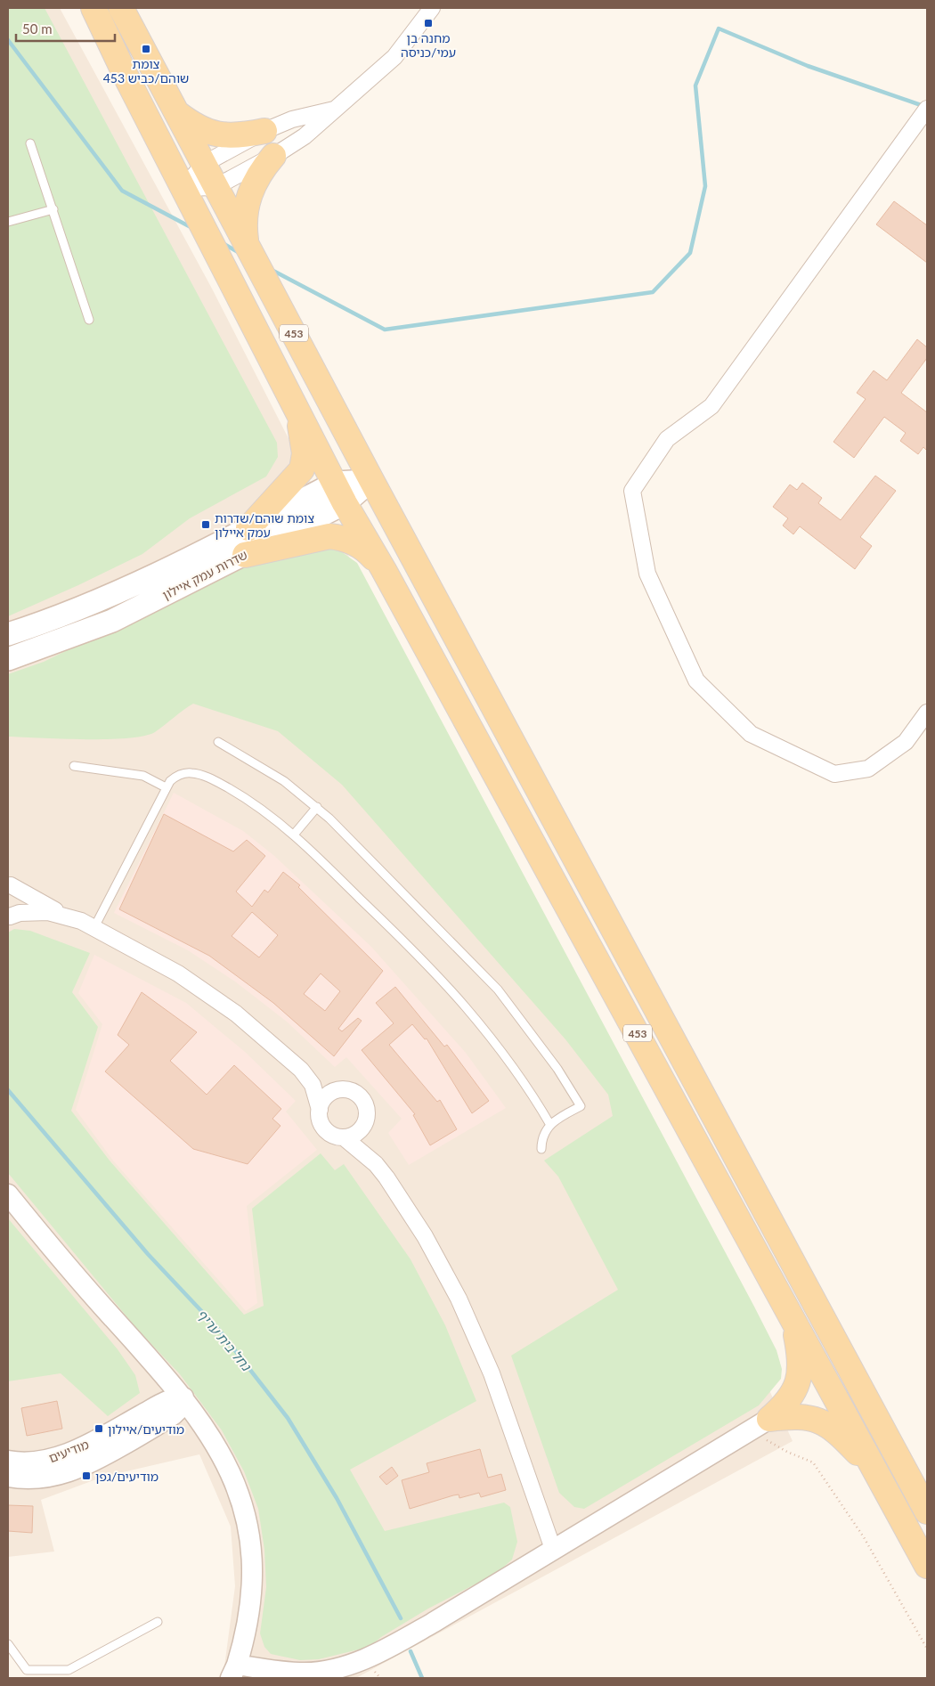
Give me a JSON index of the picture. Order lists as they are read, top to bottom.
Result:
{
  "streets": {
    "main road": ["453", "שדרות עמק איילון"],
    "street": ["מודיעים"]
  },
  "crossings": [
    ["453", "שדרות עמק איילון"]
  ],
  "water": ["נחל בית עריף"],
  "places": {
    "transit": [
      "מחנה בן עמי/כניסה",
      "צומת שוהם/כביש 453",
      "צומת שוהם/שדרות עמק איילון",
      "מודיעים/איילון",
      "מודיעים/גפן"
    ]
  },
  "scale_bar": "50 m"
}
